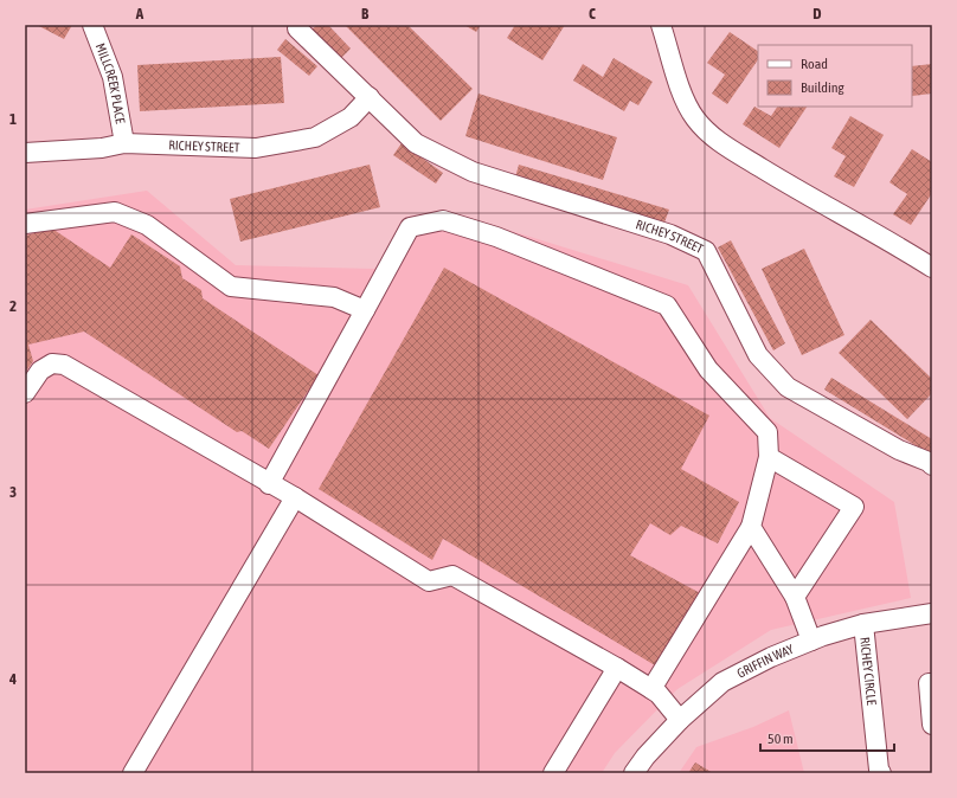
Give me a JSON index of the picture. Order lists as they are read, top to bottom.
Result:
{
  "streets": {
    "street": [
      "MILLCREEK PLACE",
      "RICHEY STREET",
      "GRIFFIN WAY",
      "RICHEY CIRCLE"
    ]
  },
  "crossings": [
    ["MILLCREEK PLACE", "RICHEY STREET"],
    ["GRIFFIN WAY", "RICHEY CIRCLE"]
  ],
  "legend": ["Road", "Building"],
  "scale_bar": "50 m",
  "grid": {
    "columns": [
      "A",
      "B",
      "C",
      "D"
    ],
    "rows": [
      "1",
      "2",
      "3",
      "4"
    ]
  }
}
